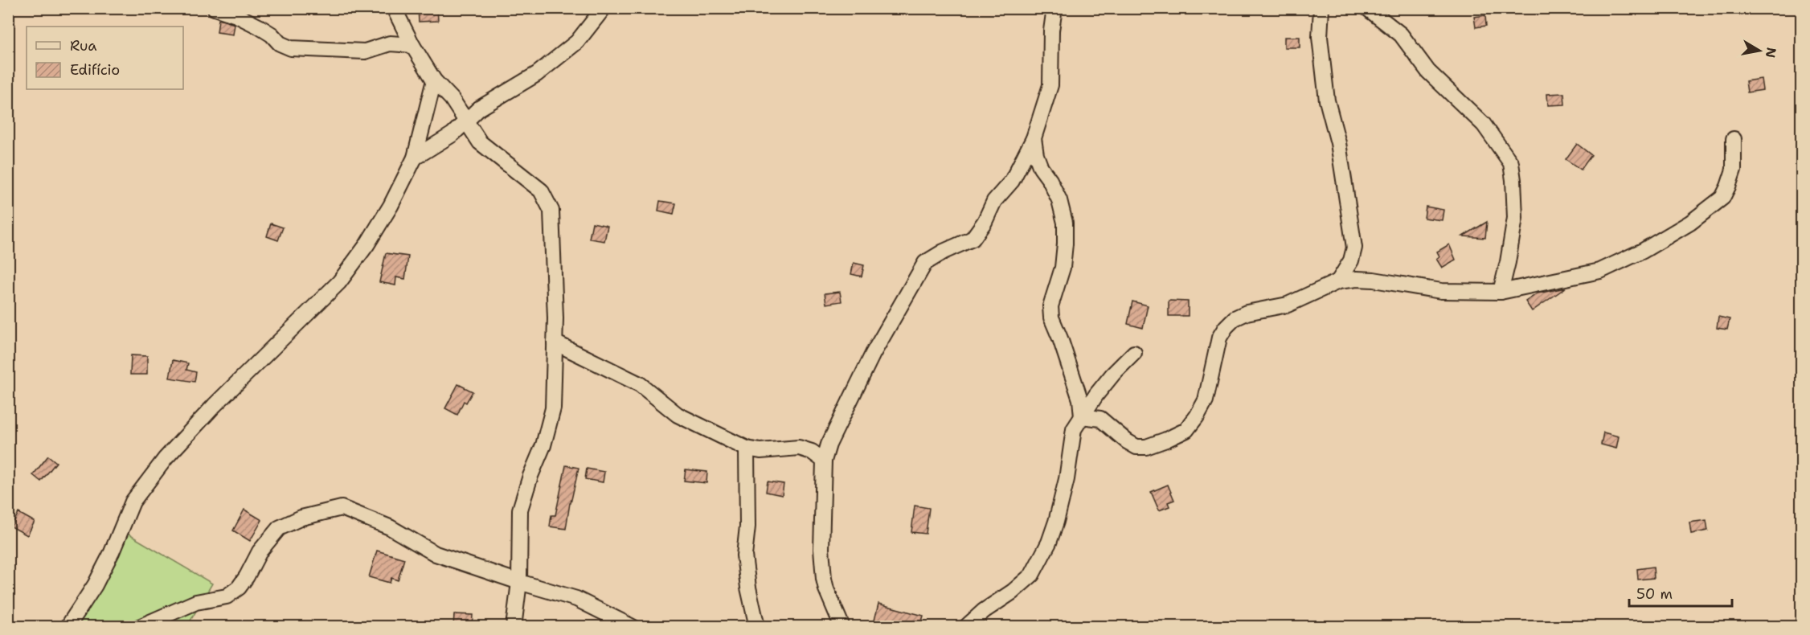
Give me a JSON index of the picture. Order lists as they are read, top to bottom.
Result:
{
  "legend": ["Rua", "Edifício"],
  "scale_bar": "50 m",
  "north": "right"
}
